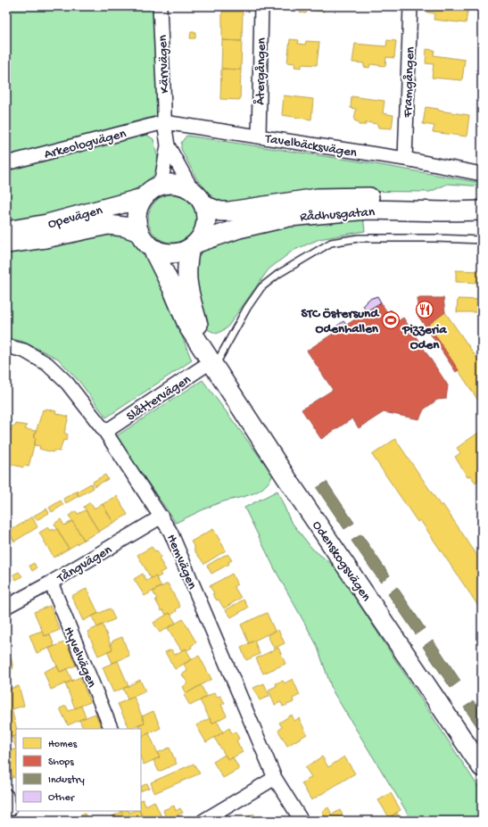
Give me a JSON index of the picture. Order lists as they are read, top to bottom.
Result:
{
  "streets": {
    "main road": ["Rådhusgatan", "Opevägen", "Odenskogsvägen"],
    "street": [
      "Kärrvägen",
      "Återgången",
      "Framgången",
      "Arkeologvägen",
      "Tavelbäcksvägen",
      "Slåttervägen",
      "Hemvägen",
      "Tångvägen",
      "Hyvelvägen"
    ]
  },
  "crossings": [
    ["Kärrvägen", "Arkeologvägen"],
    ["Kärrvägen", "Tavelbäcksvägen"],
    ["Återgången", "Tavelbäcksvägen"],
    ["Framgången", "Tavelbäcksvägen"],
    ["Arkeologvägen", "Tavelbäcksvägen"],
    ["Rådhusgatan", "Opevägen"],
    ["Rådhusgatan", "Odenskogsvägen"],
    ["Opevägen", "Odenskogsvägen"],
    ["Slåttervägen", "Odenskogsvägen"],
    ["Slåttervägen", "Hemvägen"],
    ["Hemvägen", "Tångvägen"],
    ["Tångvägen", "Hyvelvägen"]
  ],
  "places": {
    "restaurant": ["Pizzeria Oden"],
    "sports": ["STC Östersund Odenhallen"]
  },
  "legend": [
    "Homes",
    "Shops",
    "Industry",
    "Other"
  ]
}
